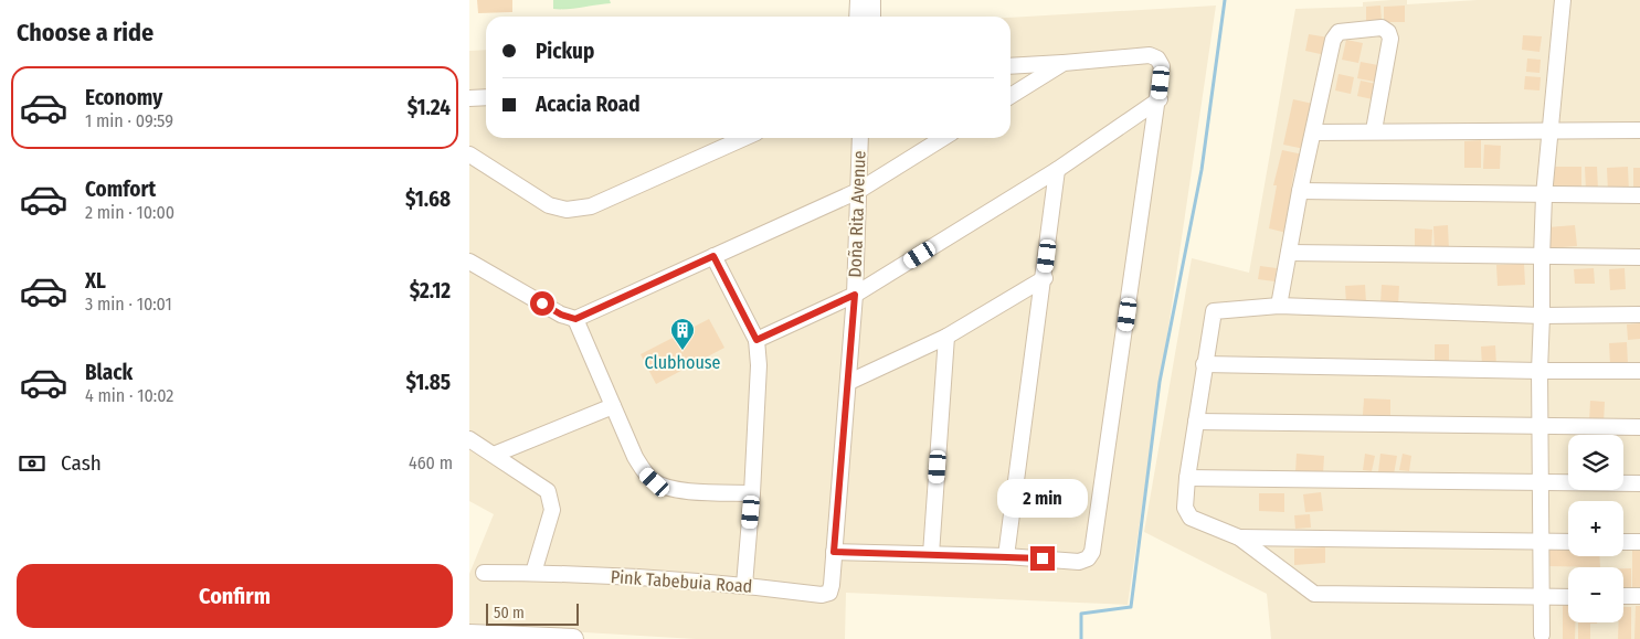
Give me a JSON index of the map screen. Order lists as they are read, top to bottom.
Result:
{
  "streets": {
    "street": ["Doña Rita Avenue", "Pink Tabebuia Road"]
  },
  "crossings": [
    ["Doña Rita Avenue", "Pink Tabebuia Road"]
  ],
  "places": {
    "building": ["Clubhouse"]
  },
  "scale_bar": "50 m",
  "page": {
    "heading": "Choose a ride",
    "banner": ["Pickup", "Acacia Road"],
    "list": [
      {
        "name": "Economy",
        "note": "1 min · 09:59",
        "value": "$1.24"
      },
      {
        "name": "Comfort",
        "note": "2 min · 10:00",
        "value": "$1.68"
      },
      {
        "name": "XL",
        "note": "3 min · 10:01",
        "value": "$2.12"
      },
      {
        "name": "Black",
        "note": "4 min · 10:02",
        "value": "$1.85"
      }
    ],
    "pay": ["Cash", "460 m"],
    "map_buttons": ["+", "−"],
    "bubble": "2 min",
    "buttons": "Confirm",
    "scale": "50 m"
  }
}
